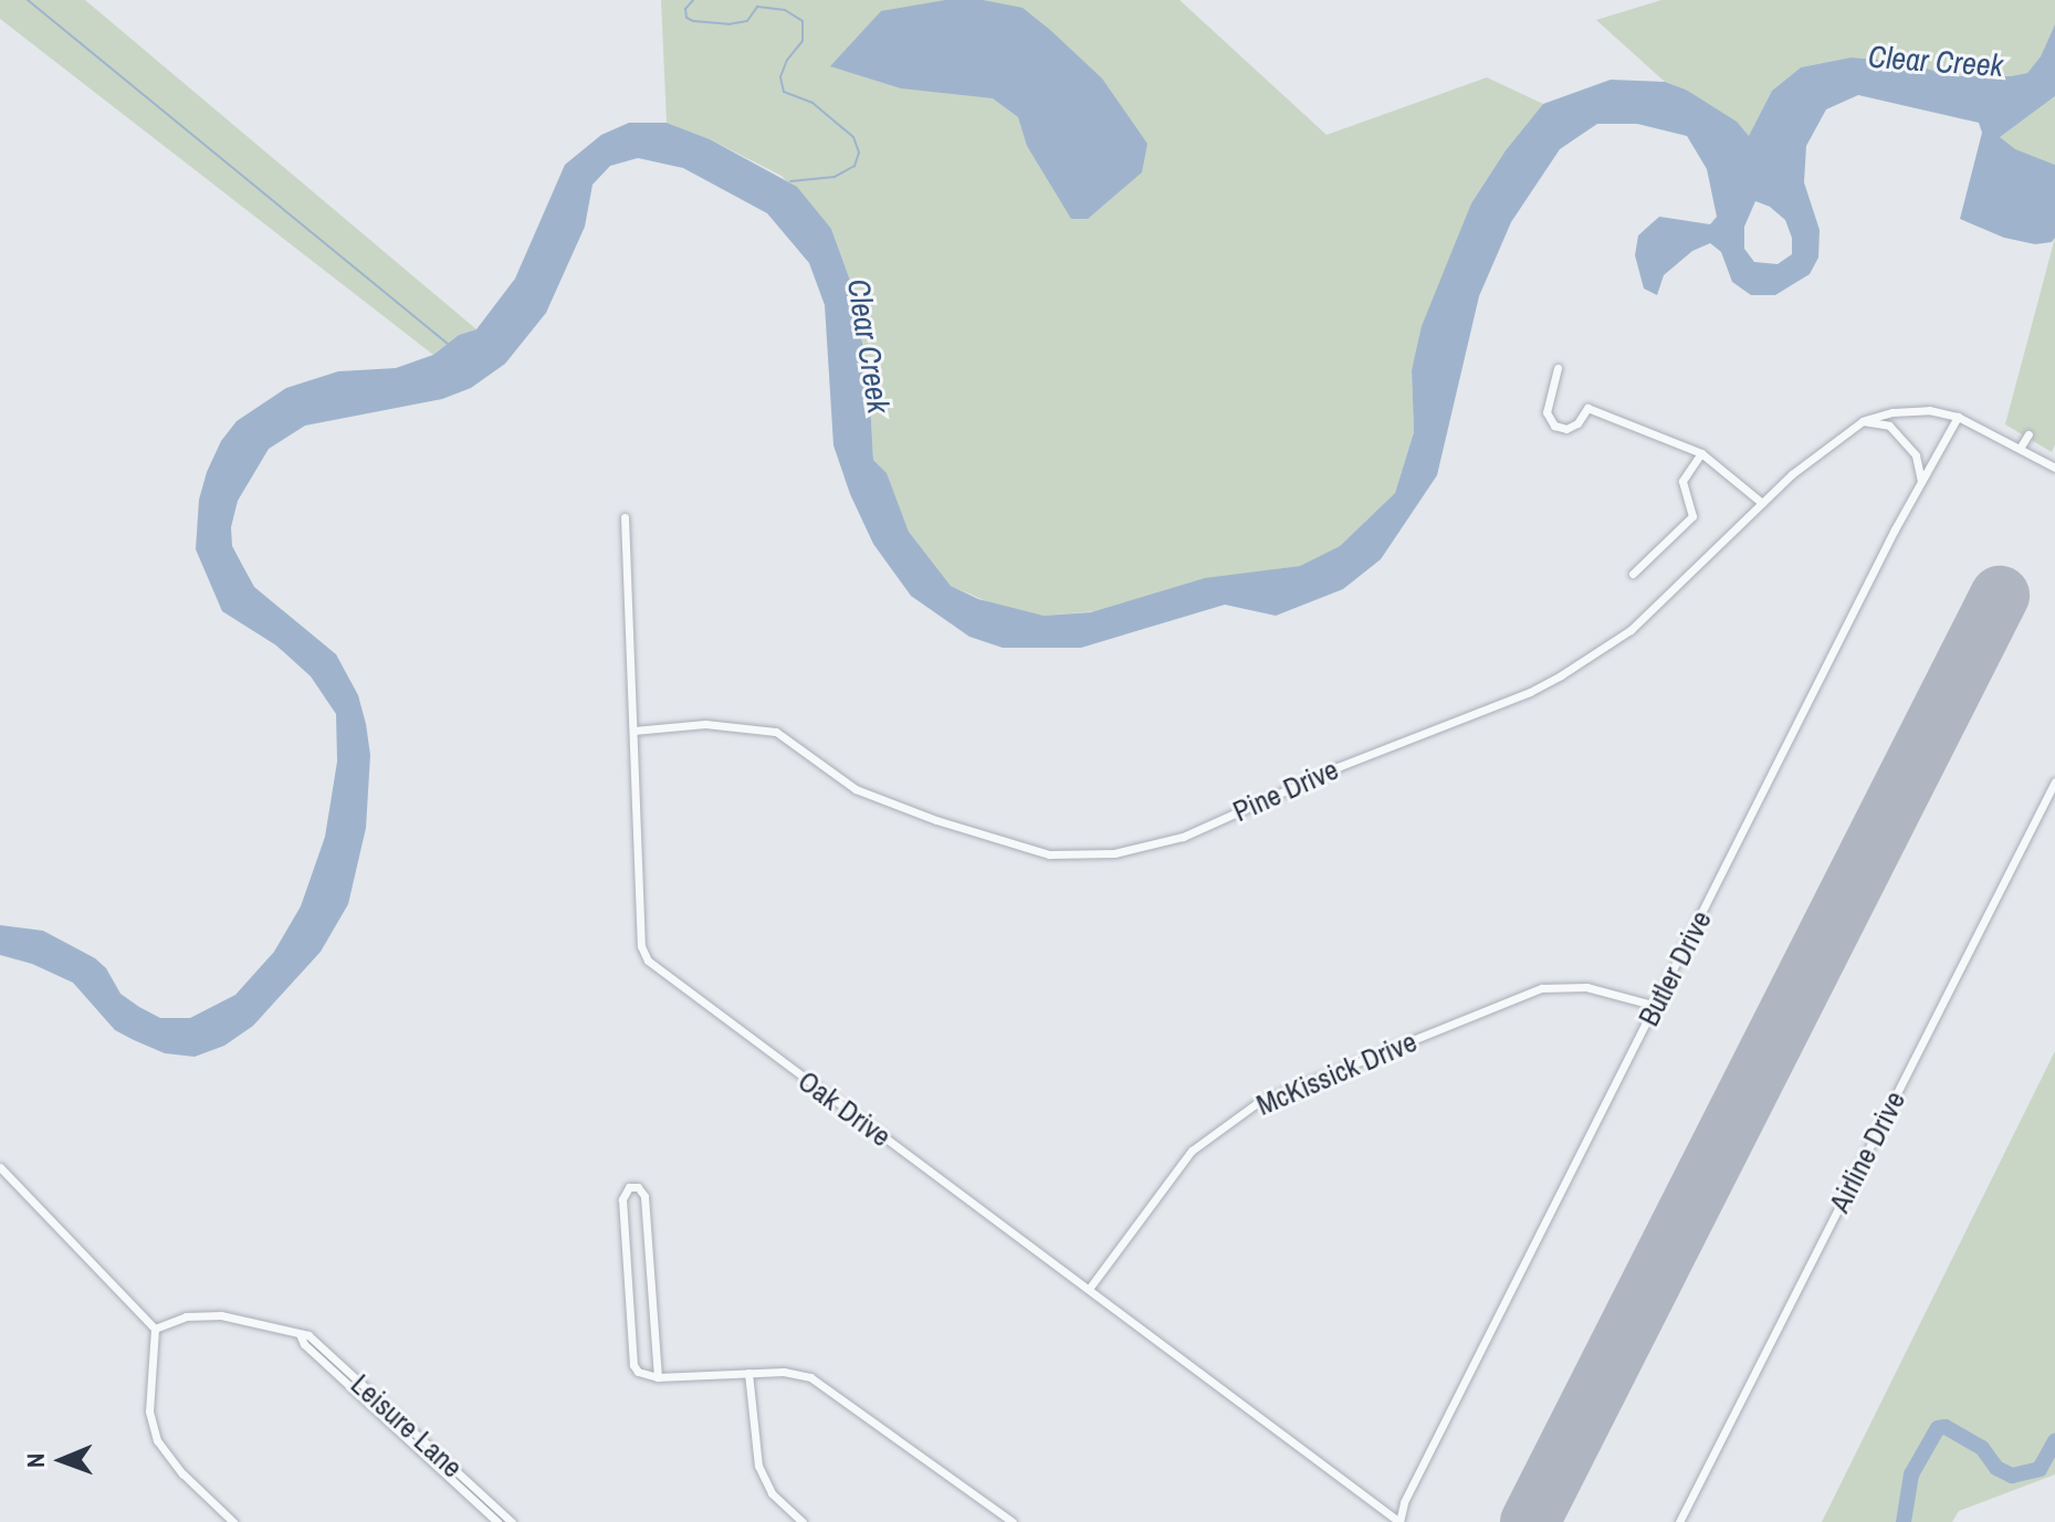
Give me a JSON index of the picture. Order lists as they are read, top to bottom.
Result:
{
  "streets": {
    "street": [
      "Pine Drive",
      "Butler Drive",
      "McKissick Drive",
      "Oak Drive",
      "Airline Drive",
      "Leisure Lane"
    ]
  },
  "crossings": [
    ["Pine Drive", "Butler Drive"],
    ["Pine Drive", "Oak Drive"],
    ["Butler Drive", "McKissick Drive"],
    ["Butler Drive", "Oak Drive"],
    ["McKissick Drive", "Oak Drive"]
  ],
  "water": ["Clear Creek"],
  "north": "left"
}
